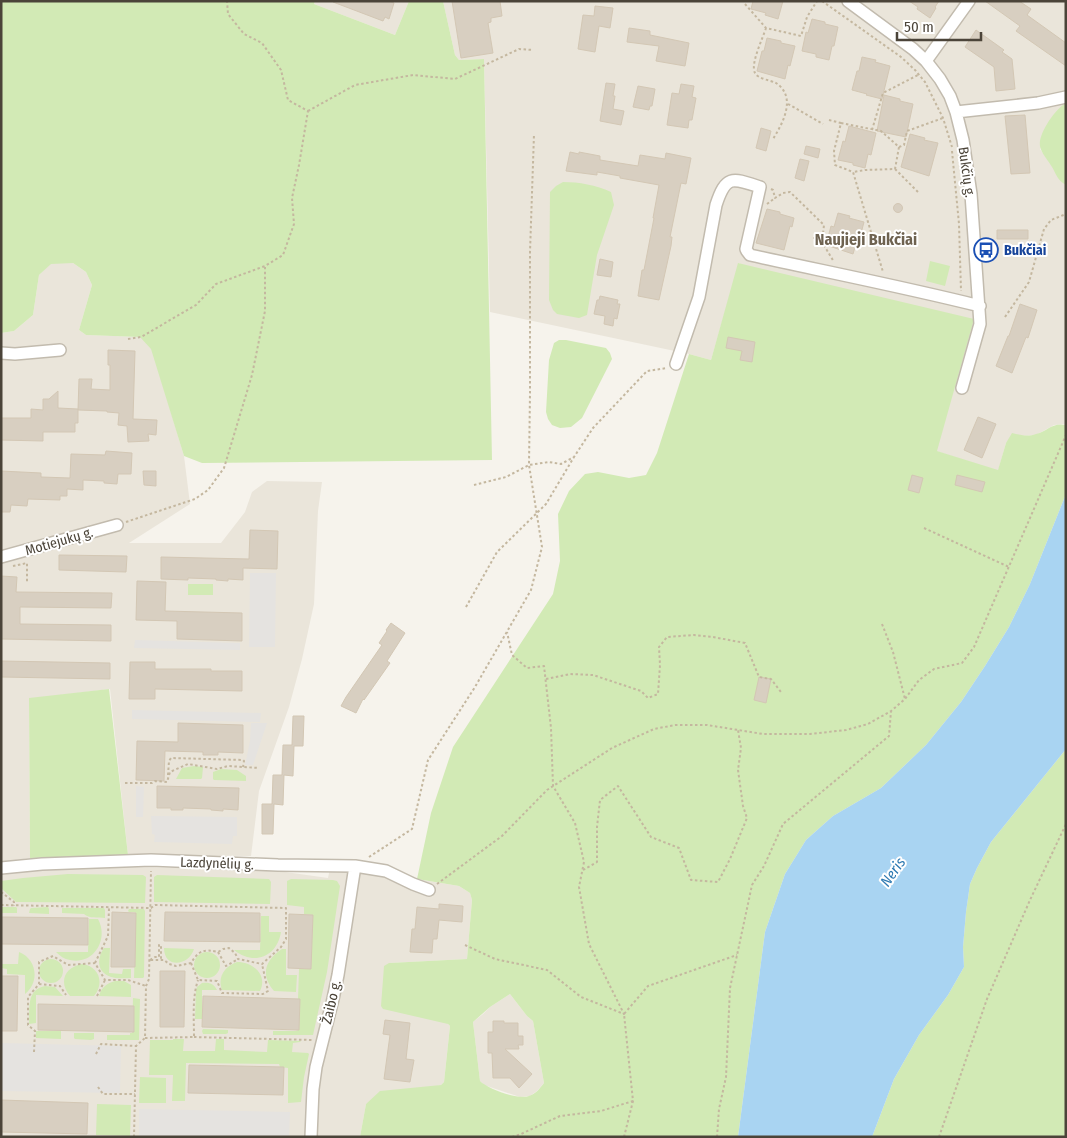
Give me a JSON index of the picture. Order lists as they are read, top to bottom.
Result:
{
  "streets": {
    "street": [
      "Bukčių g.",
      "Motiejukų g.",
      "Lazdynėlių g.",
      "Žaibo g."
    ]
  },
  "crossings": [
    ["Lazdynėlių g.", "Žaibo g."]
  ],
  "districts": ["Naujieji Bukčiai"],
  "water": ["Neris"],
  "places": {
    "bus stop": ["Bukčiai"]
  },
  "scale_bar": "50 m"
}
